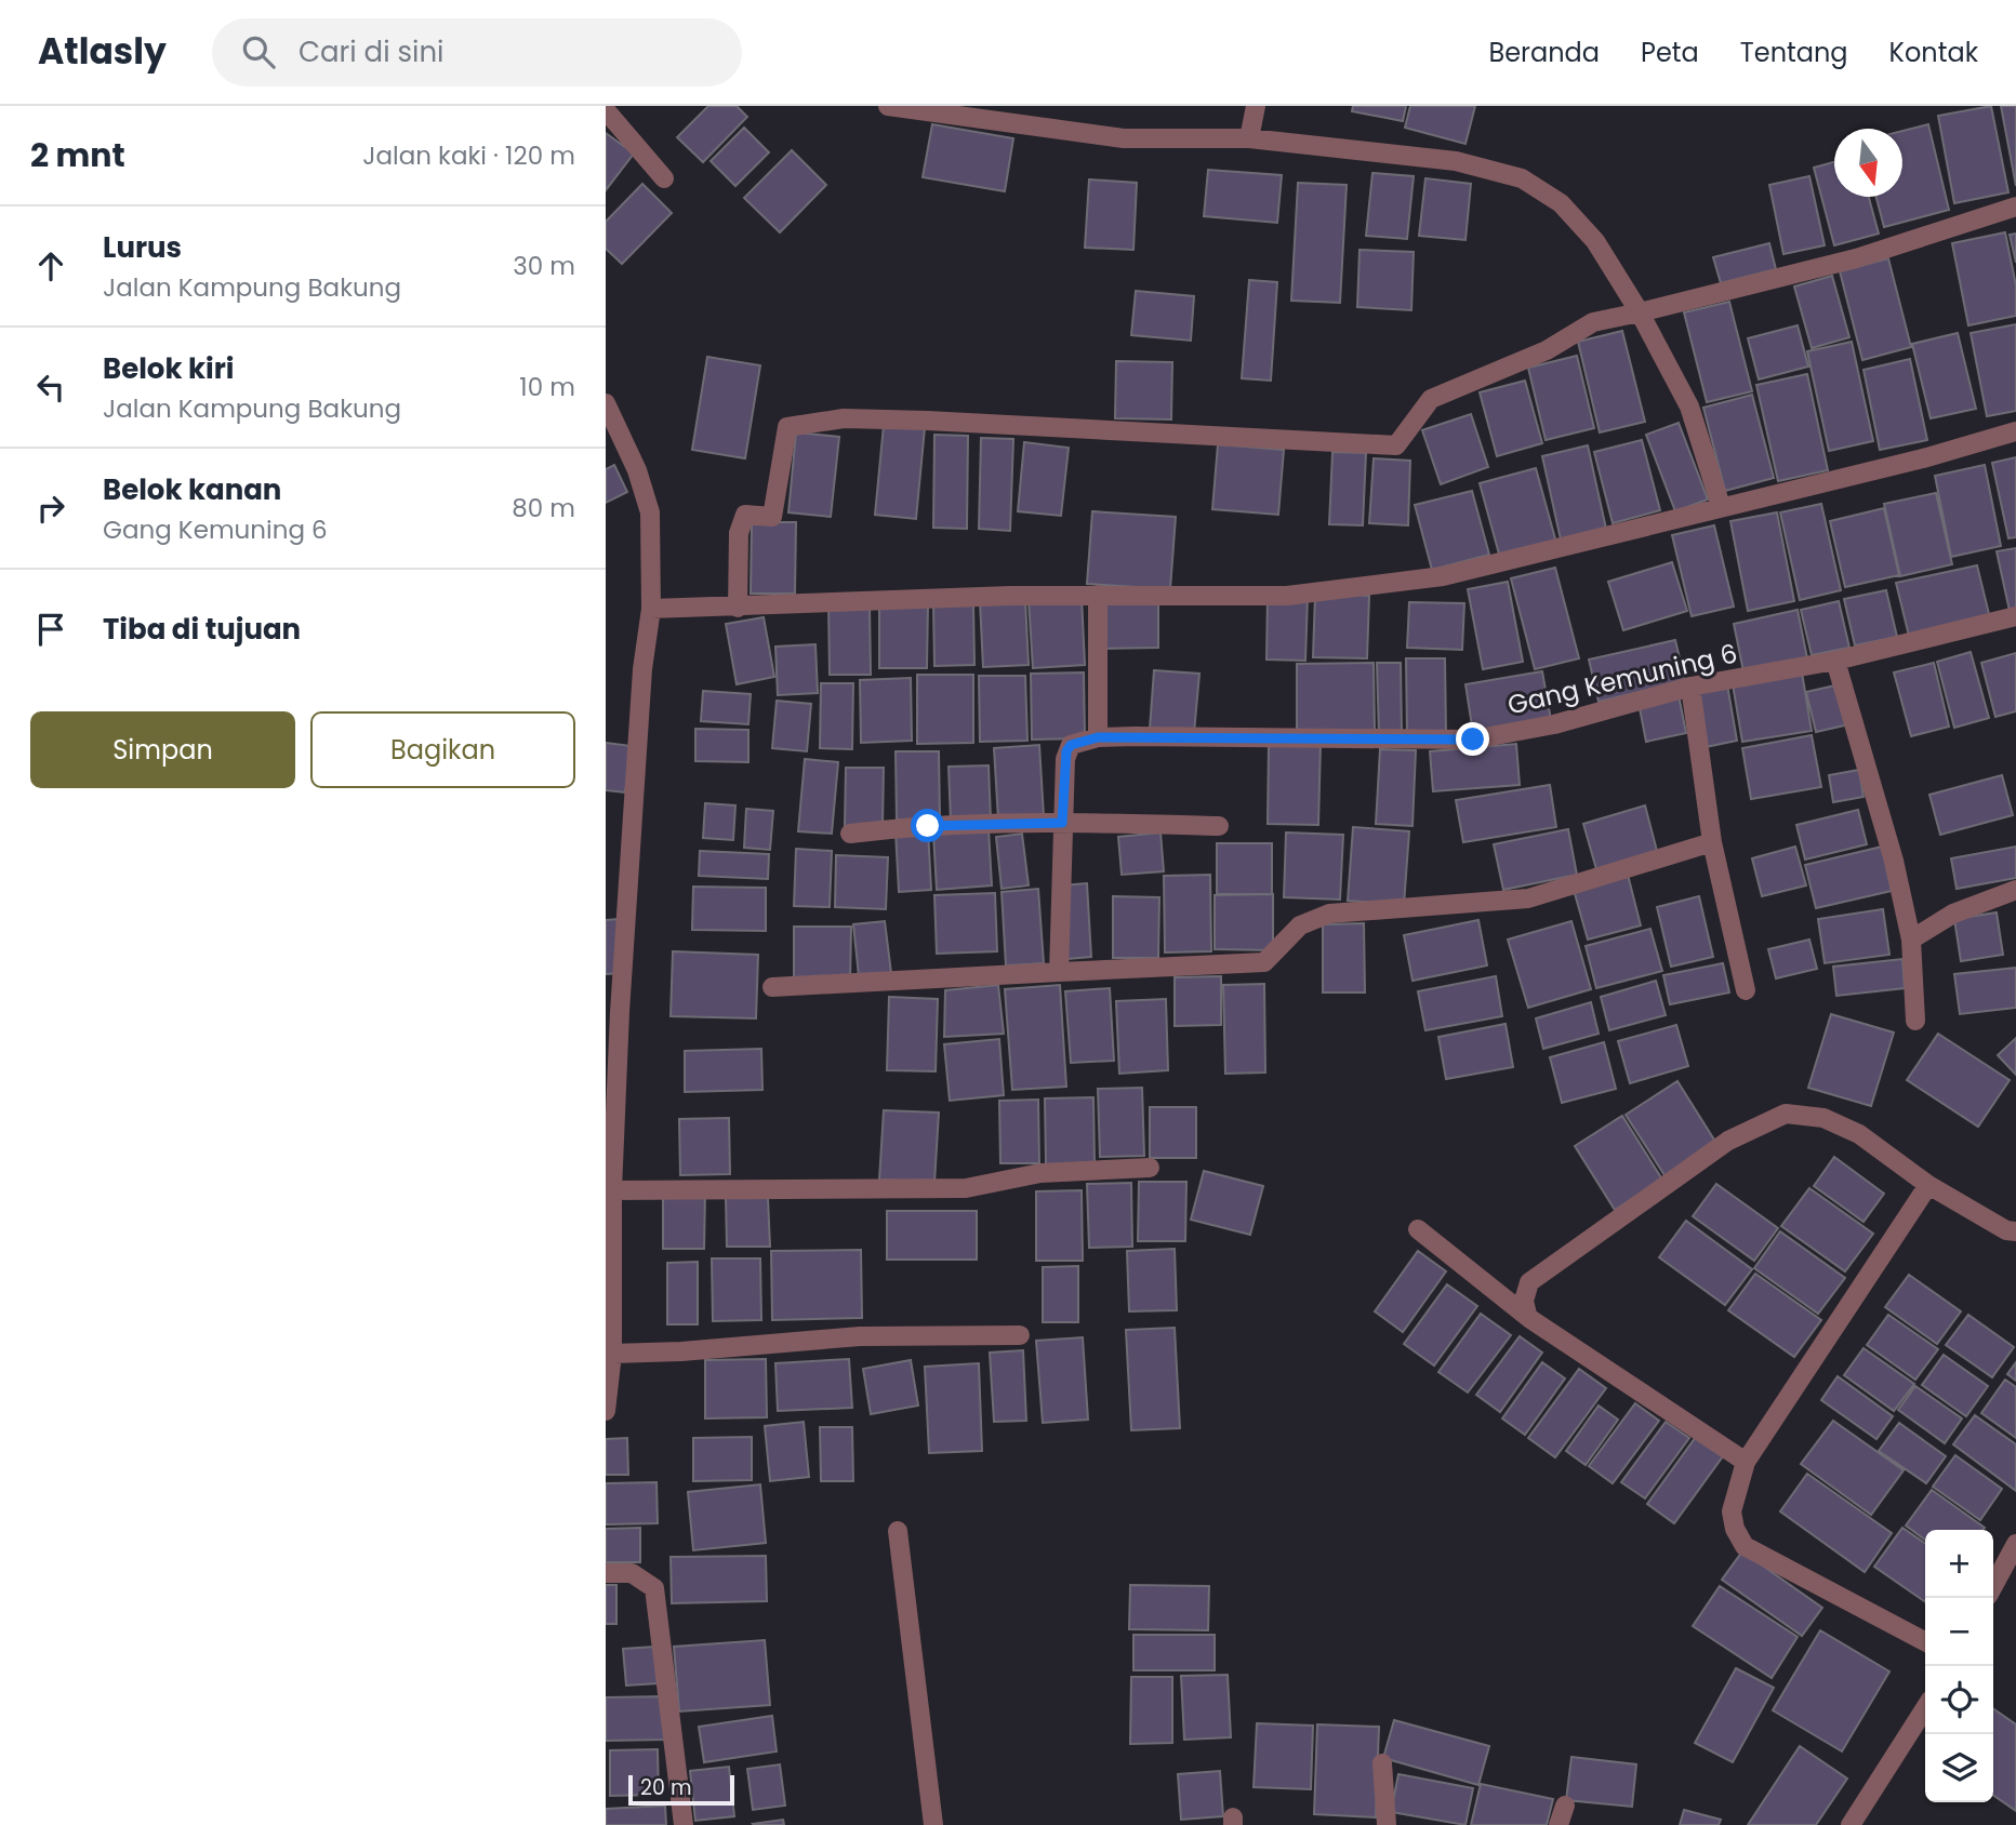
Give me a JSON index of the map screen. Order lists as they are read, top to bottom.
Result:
{
  "streets": {
    "street": ["Gang Kemuning 6"]
  },
  "scale_bar": "20 m",
  "north": "bottom",
  "page": {
    "header": "Atlasly",
    "search": "Cari di sini",
    "nav": [
      "Beranda",
      "Peta",
      "Tentang",
      "Kontak"
    ],
    "heading": ["2 mnt", "Jalan kaki · 120 m"],
    "list": [
      ["Lurus", "Jalan Kampung Bakung", "30 m"],
      ["Belok kiri", "Jalan Kampung Bakung", "10 m"],
      ["Belok kanan", "Gang Kemuning 6", "80 m"],
      "Tiba di tujuan"
    ],
    "buttons": ["Simpan", "Bagikan"],
    "map_buttons": ["+", "−"],
    "scale": "20 m"
  }
}
